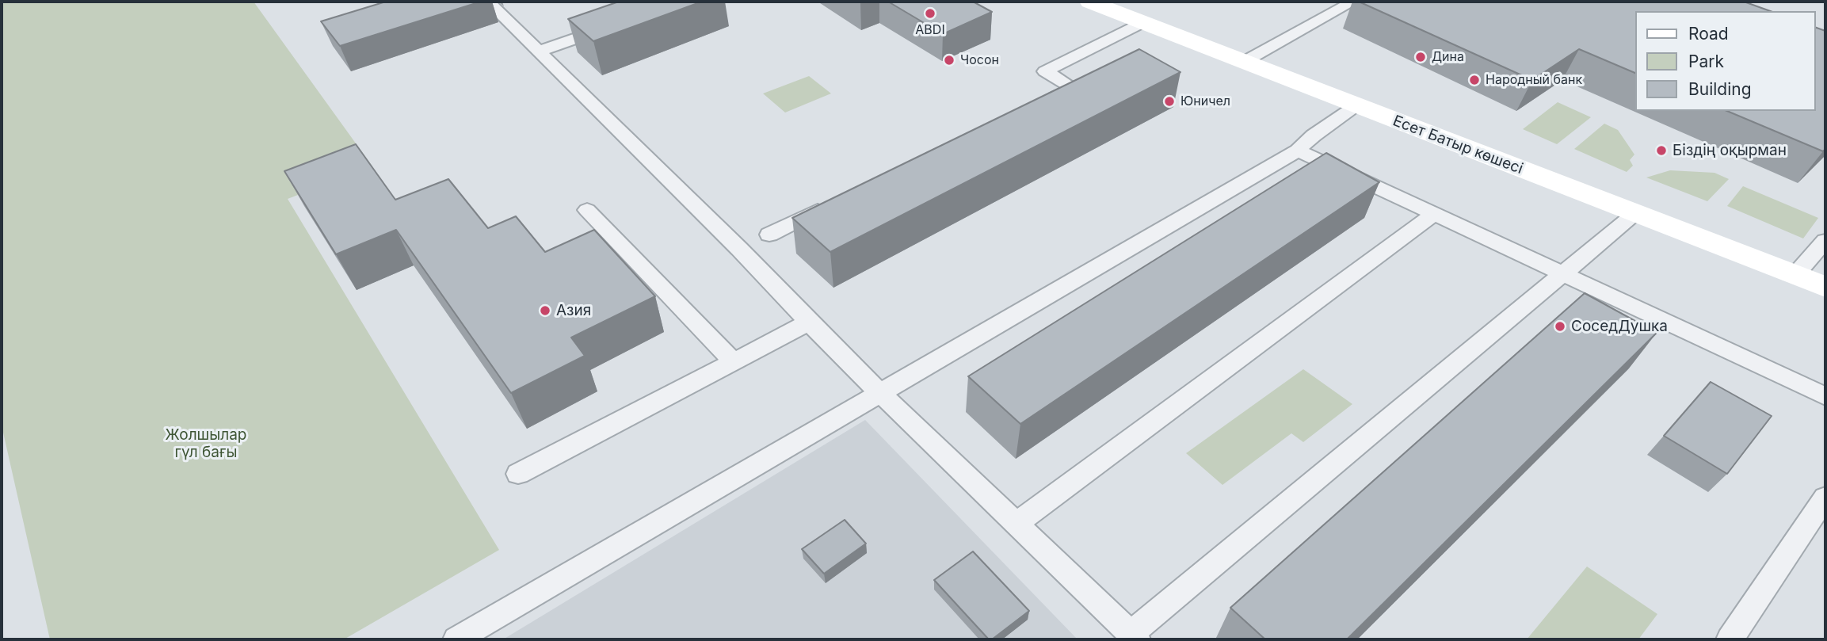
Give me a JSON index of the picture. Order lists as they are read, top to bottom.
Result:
{
  "streets": {
    "street": ["Есет Батыр көшесі"]
  },
  "parks": ["Жолшылар гүл бағы"],
  "places": [
    "ABDI",
    "Дина",
    "Чосон",
    "Народный банк",
    "Юничел",
    "Біздің оқырман",
    "Азия",
    "СоседДушка"
  ],
  "legend": ["Road", "Park", "Building"]
}
